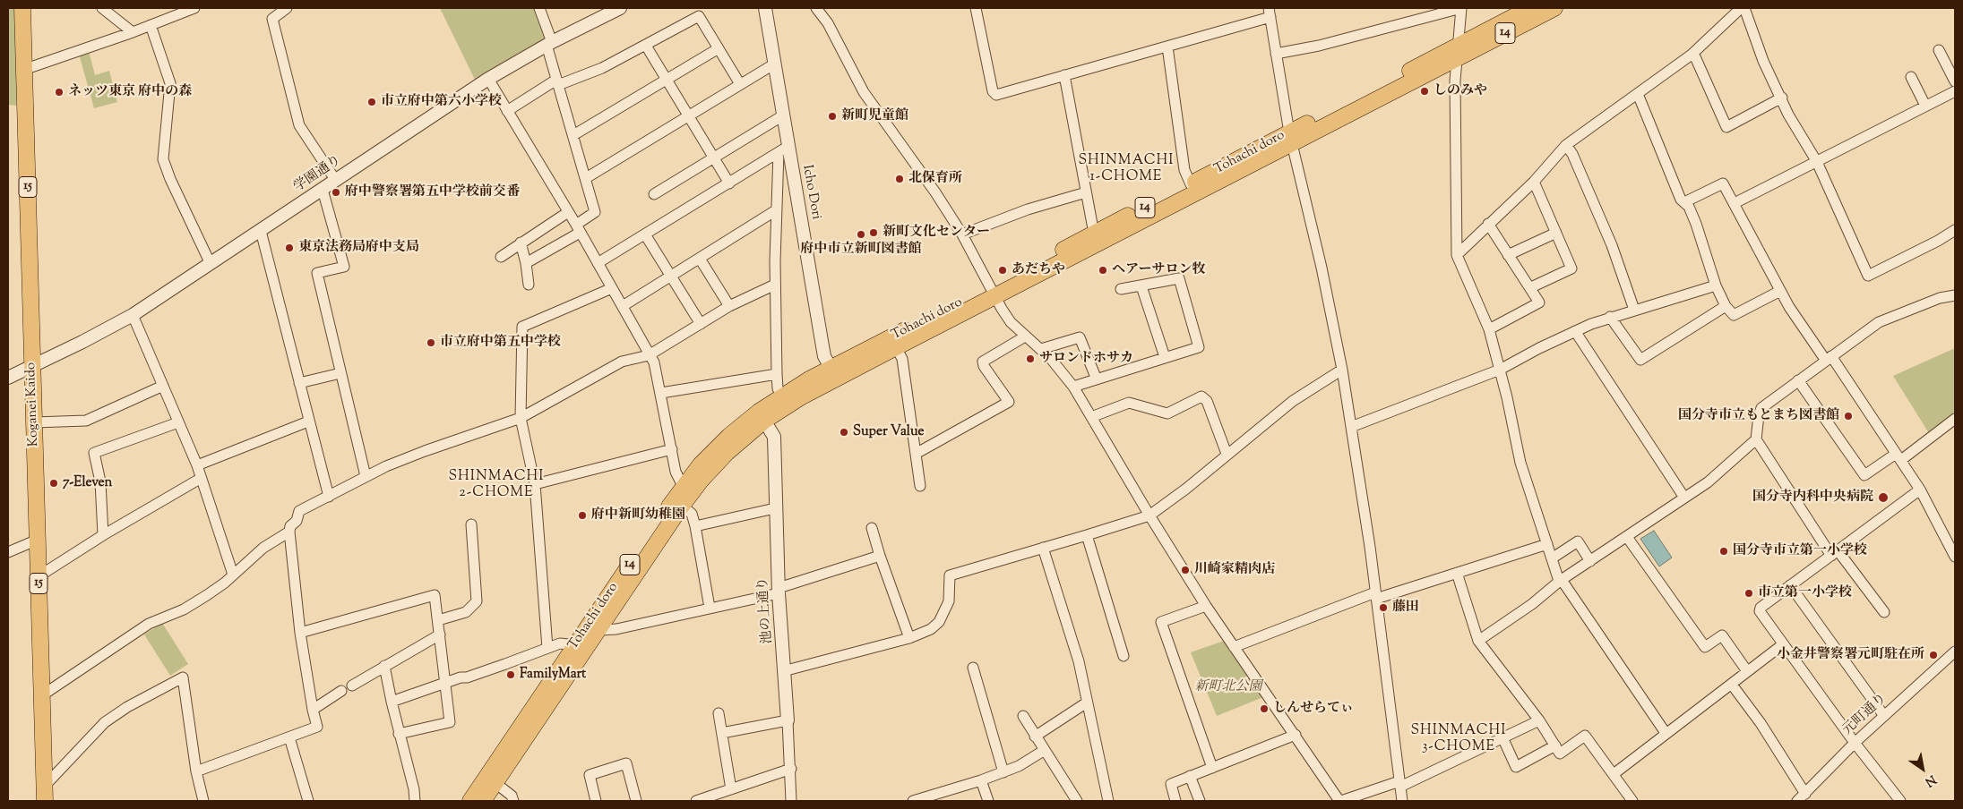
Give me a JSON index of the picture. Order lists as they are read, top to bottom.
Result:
{
  "streets": {
    "main road": [
      "14",
      "Tohachi doro",
      "15",
      "Koganei Kaido"
    ],
    "street": [
      "学園通り",
      "Icho Dori",
      "池の上通り",
      "元町通り"
    ]
  },
  "crossings": [
    ["14", "Tohachi doro"],
    ["Tohachi doro", "Icho Dori"],
    ["Tohachi doro", "池の上通り"],
    ["学園通り", "Koganei Kaido"]
  ],
  "districts": ["SHINMACHI 1-CHOME", "SHINMACHI 2-CHOME", "SHINMACHI 3-CHOME"],
  "parks": ["新町北公園"],
  "places": [
    "しのみや",
    "ネッツ東京 府中の森",
    "市立府中第六小学校",
    "新町児童館",
    "北保育所",
    "府中警察署第五中学校前交番",
    "新町文化センター",
    "府中市立新町図書館",
    "東京法務局府中支局",
    "あだちや",
    "ヘアーサロン牧",
    "市立府中第五中学校",
    "サロンドホサカ",
    "国分寺市立もとまち図書館",
    "Super Value",
    "7-Eleven",
    "国分寺内科中央病院",
    "府中新町幼稚園",
    "国分寺市立第一小学校",
    "川崎家精肉店",
    "市立第一小学校",
    "藤田",
    "小金井警察署元町駐在所",
    "FamilyMart",
    "しんせらてぃ"
  ],
  "north": "bottom right"
}
